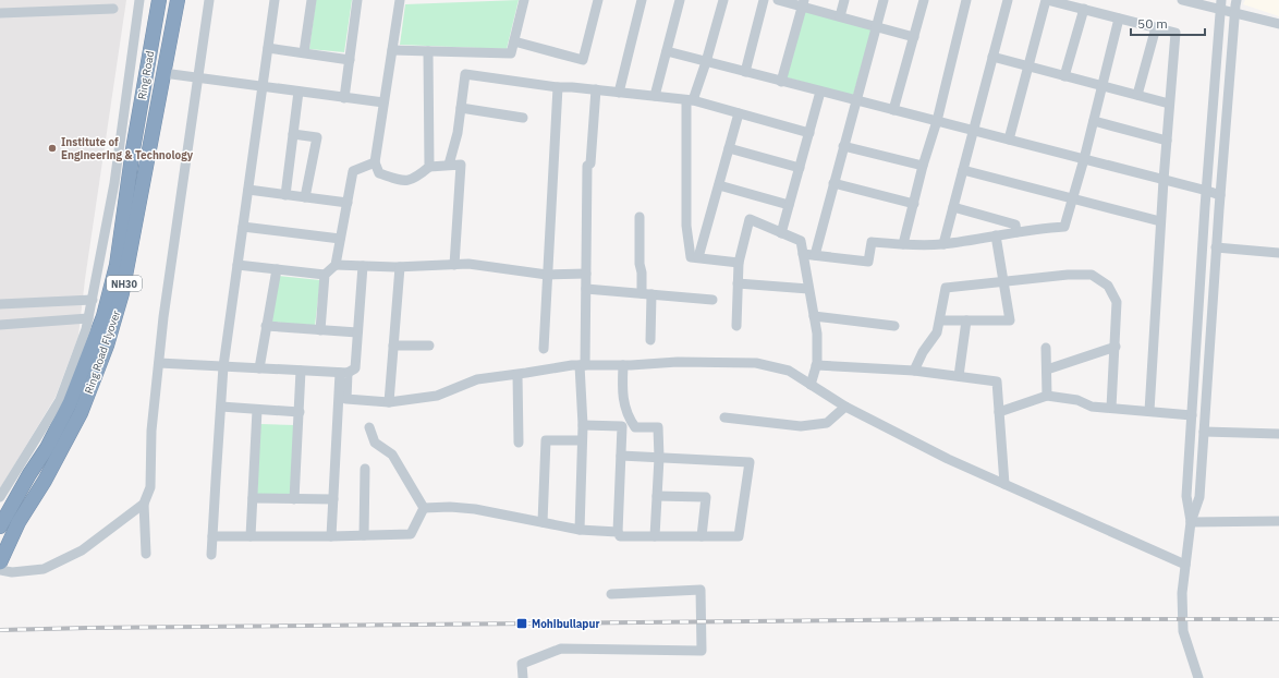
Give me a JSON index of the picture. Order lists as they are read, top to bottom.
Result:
{
  "streets": {
    "highway": ["Ring Road", "NH30", "Ring Road Flyover"]
  },
  "crossings": [
    ["Ring Road", "Ring Road Flyover"]
  ],
  "places": {
    "other": ["Institute of Engineering & Technology"],
    "transit": ["Mohibullapur"]
  },
  "scale_bar": "50 m"
}
